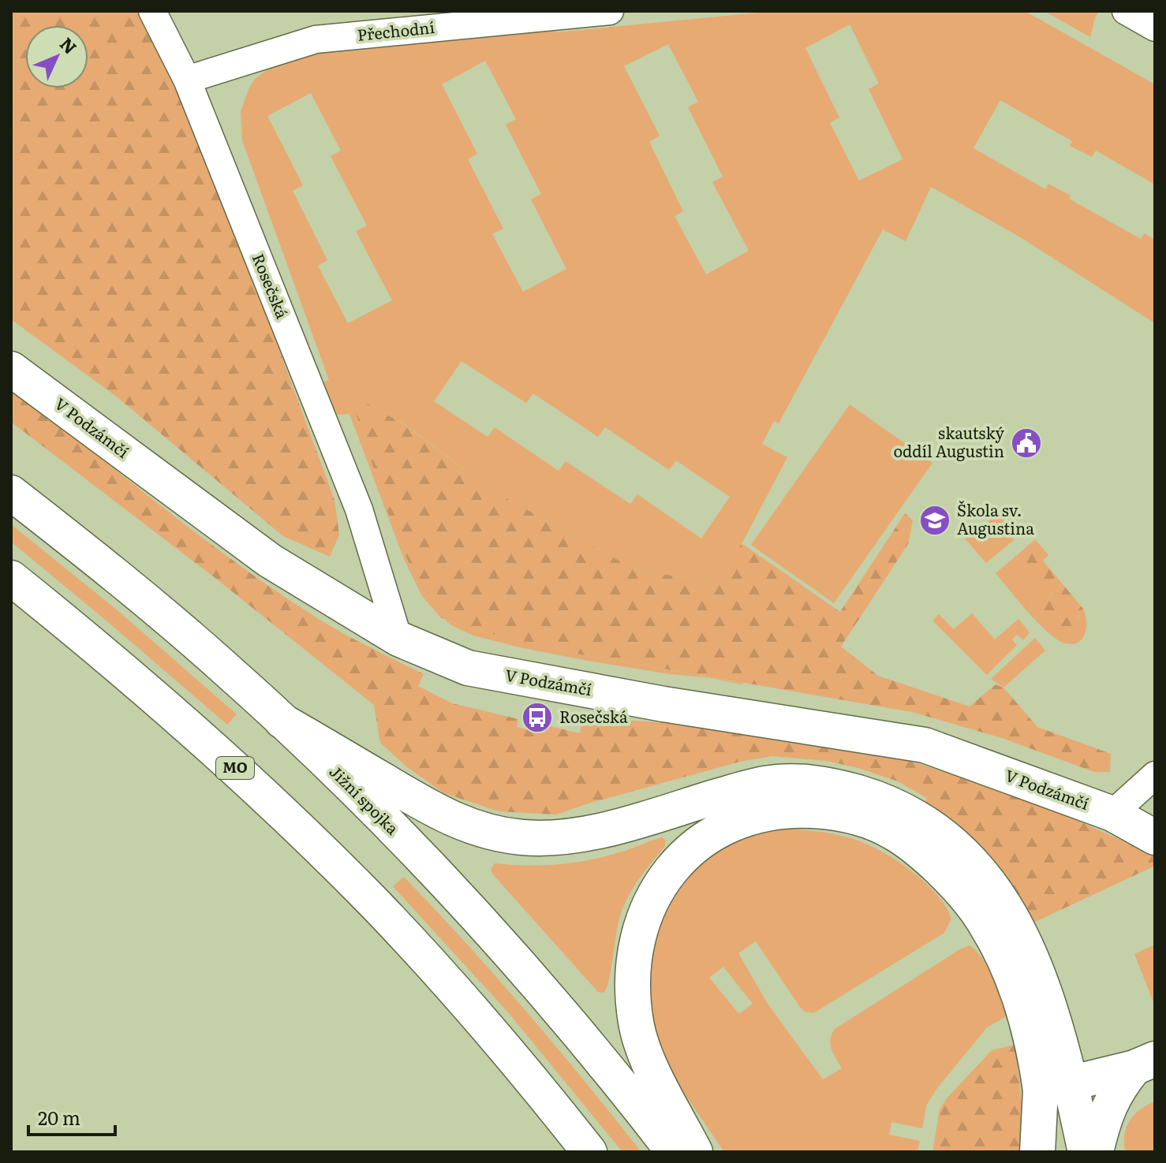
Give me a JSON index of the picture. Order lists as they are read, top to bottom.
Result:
{
  "streets": {
    "main road": ["V Podzámčí", "MO", "Jižní spojka"],
    "street": ["Přechodní", "Rosečská"]
  },
  "crossings": [
    ["Přechodní", "Rosečská"],
    ["Rosečská", "V Podzámčí"]
  ],
  "places": {
    "public building": ["skautský oddíl Augustin"],
    "school or university": ["Škola sv. Augustina"],
    "bus stop": ["Rosečská"]
  },
  "scale_bar": "20 m",
  "north": "top right"
}
